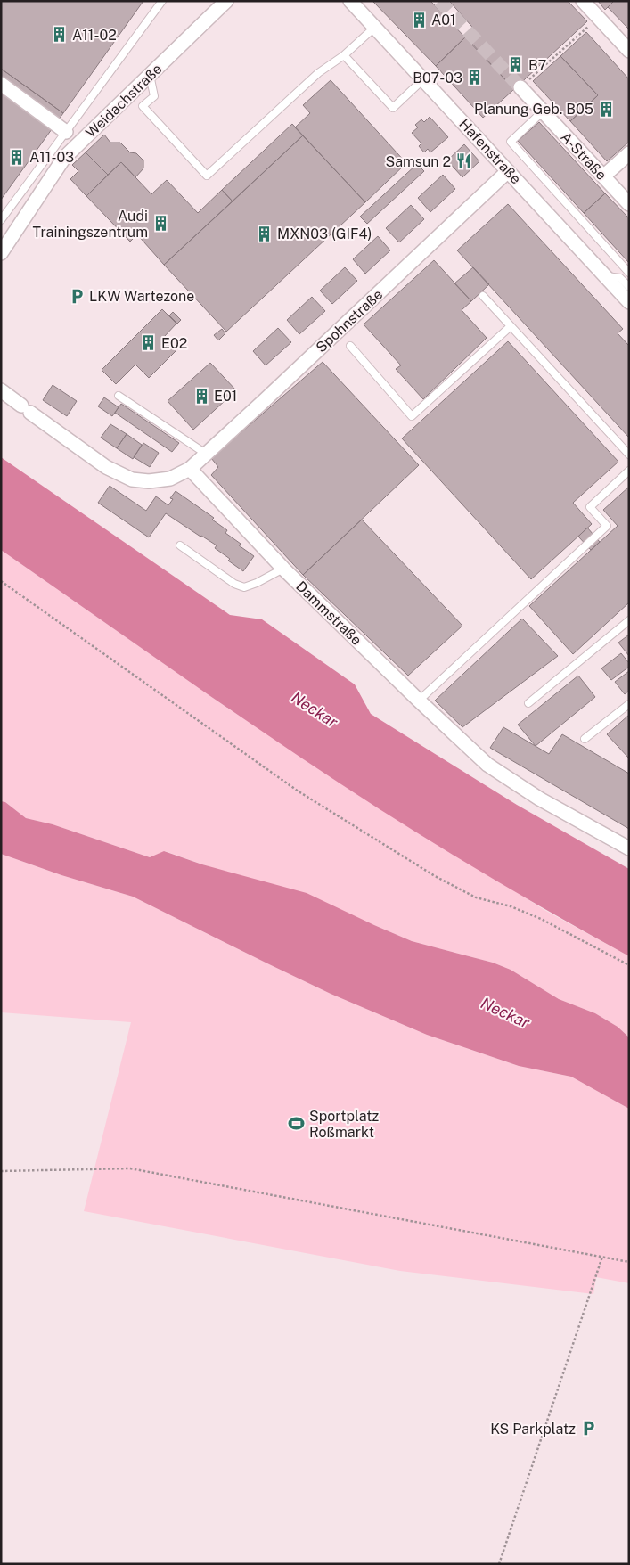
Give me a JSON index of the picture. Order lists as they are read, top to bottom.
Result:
{
  "streets": {
    "street": [
      "Weidachstraße",
      "Hafenstraße",
      "A-Straße",
      "Spohnstraße",
      "Dammstraße"
    ]
  },
  "crossings": [
    ["Hafenstraße", "Spohnstraße"],
    ["Spohnstraße", "Dammstraße"]
  ],
  "water": ["Neckar"],
  "places": {
    "building": [
      "A01",
      "A11-02",
      "B7",
      "B07-03",
      "Planung Geb. B05",
      "A11-03",
      "Audi Trainingszentrum",
      "MXN03 (GIF4)",
      "E02",
      "E01"
    ],
    "restaurant": ["Samsun 2"],
    "parking": ["LKW Wartezone", "KS Parkplatz"],
    "sports": ["Sportplatz Roßmarkt"]
  }
}
